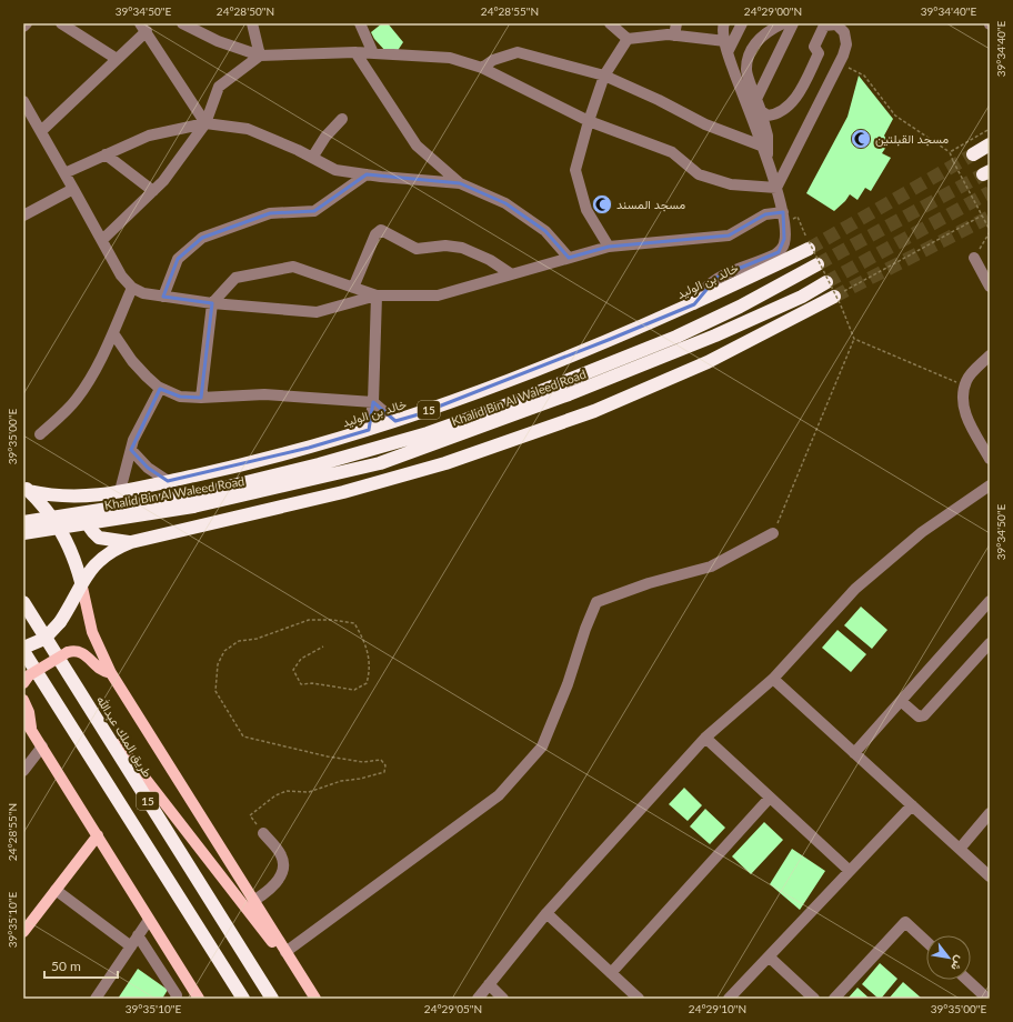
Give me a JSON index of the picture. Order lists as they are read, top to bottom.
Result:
{
  "streets": {
    "highway": [
      "خالد بن الوليد",
      "Khalid Bin Al Waleed Road",
      "15",
      "طريق الملك عبدالله"
    ]
  },
  "crossings": [
    ["خالد بن الوليد", "15"]
  ],
  "places": {
    "mosque": ["مسجد القبلتين", "مسجد المسند"]
  },
  "scale_bar": "50 m",
  "north": "bottom right",
  "coordinates": [
    "39°34'50\"E",
    "24°28'50\"N",
    "24°28'55\"N",
    "24°29'00\"N",
    "39°34'40\"E",
    "39°35'00\"E",
    "39°35'10\"E",
    "24°29'05\"N",
    "24°29'10\"N"
  ]
}
